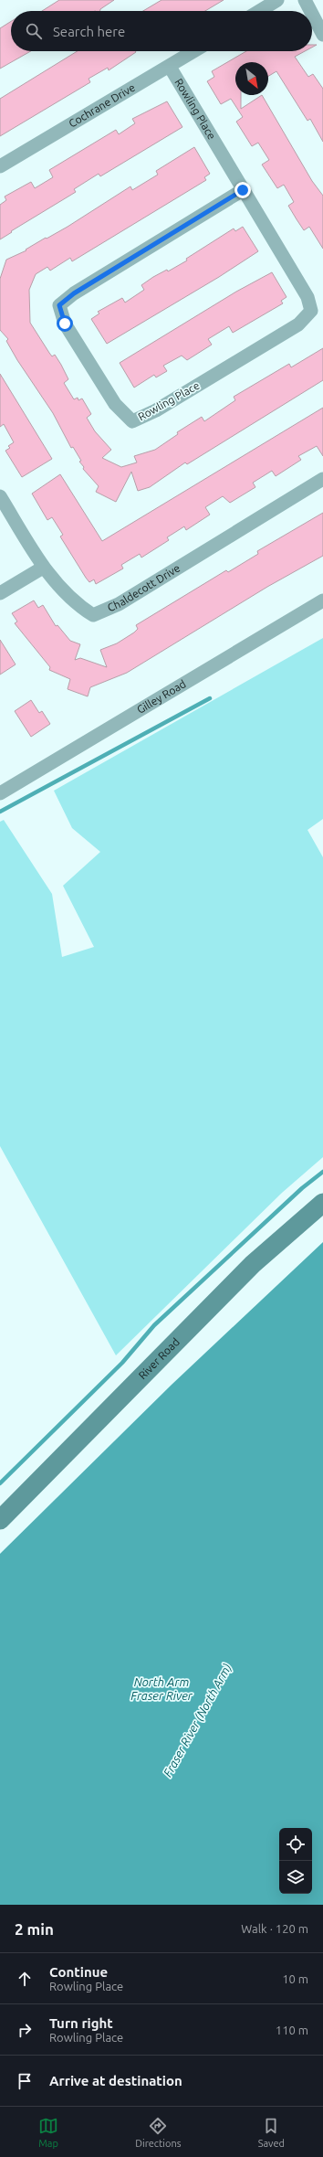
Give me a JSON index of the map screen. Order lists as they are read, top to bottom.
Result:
{
  "streets": {
    "street": [
      "Cochrane Drive",
      "Rowling Place",
      "Chaldecott Drive",
      "Gilley Road",
      "River Road"
    ]
  },
  "crossings": [
    ["Cochrane Drive", "Rowling Place"]
  ],
  "water": ["North Arm Fraser River", "Fraser River (North Arm)"],
  "north": "bottom right",
  "page": {
    "search": "Search here",
    "heading": ["2 min", "Walk · 120 m"],
    "list": [
      ["Continue", "Rowling Place", "10 m"],
      ["Turn right", "Rowling Place", "110 m"],
      "Arrive at destination"
    ],
    "nav": ["Map", "Directions", "Saved"]
  }
}
